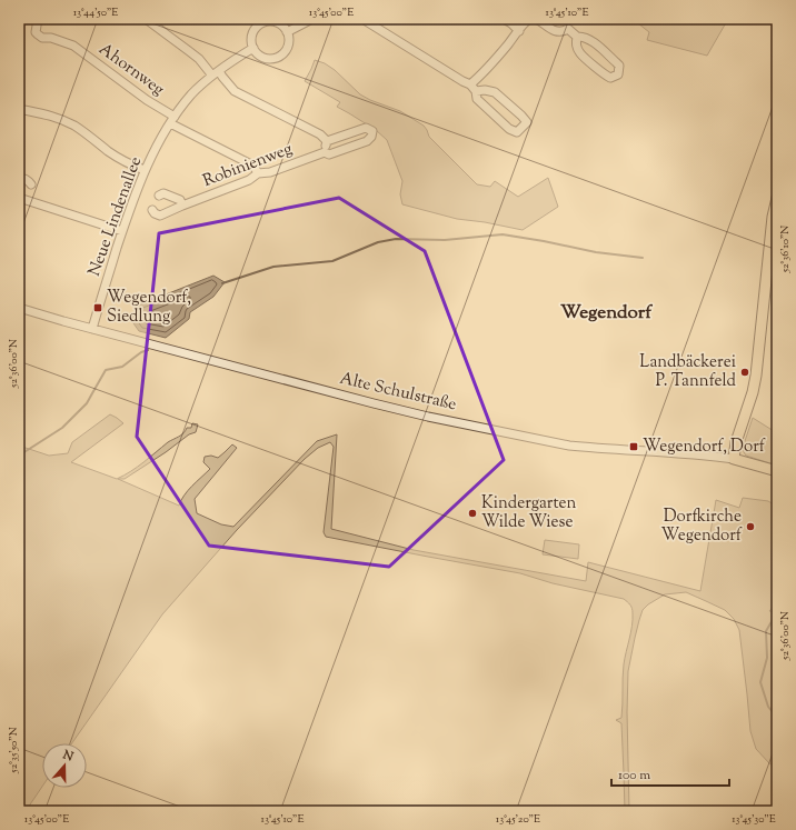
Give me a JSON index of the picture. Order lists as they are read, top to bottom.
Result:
{
  "streets": {
    "main road": ["Alte Schulstraße"],
    "street": ["Ahornweg", "Robinienweg", "Neue Lindenallee"]
  },
  "crossings": [
    ["Ahornweg", "Neue Lindenallee"],
    ["Robinienweg", "Neue Lindenallee"],
    ["Neue Lindenallee", "Alte Schulstraße"]
  ],
  "districts": ["Wegendorf"],
  "places": {
    "transit": ["Wegendorf, Siedlung", "Wegendorf, Dorf"],
    "other": ["Landbäckerei P. Tannfeld", "Kindergarten Wilde Wiese", "Dorfkirche Wegendorf"]
  },
  "scale_bar": "100 m",
  "north": "top",
  "coordinates": [
    "13°44'50\"E",
    "13°45'00\"E",
    "13°45'10\"E",
    "52°36'10\"N",
    "52°36'00\"N",
    "52°35'50\"N",
    "13°45'20\"E",
    "13°45'30\"E"
  ]
}
